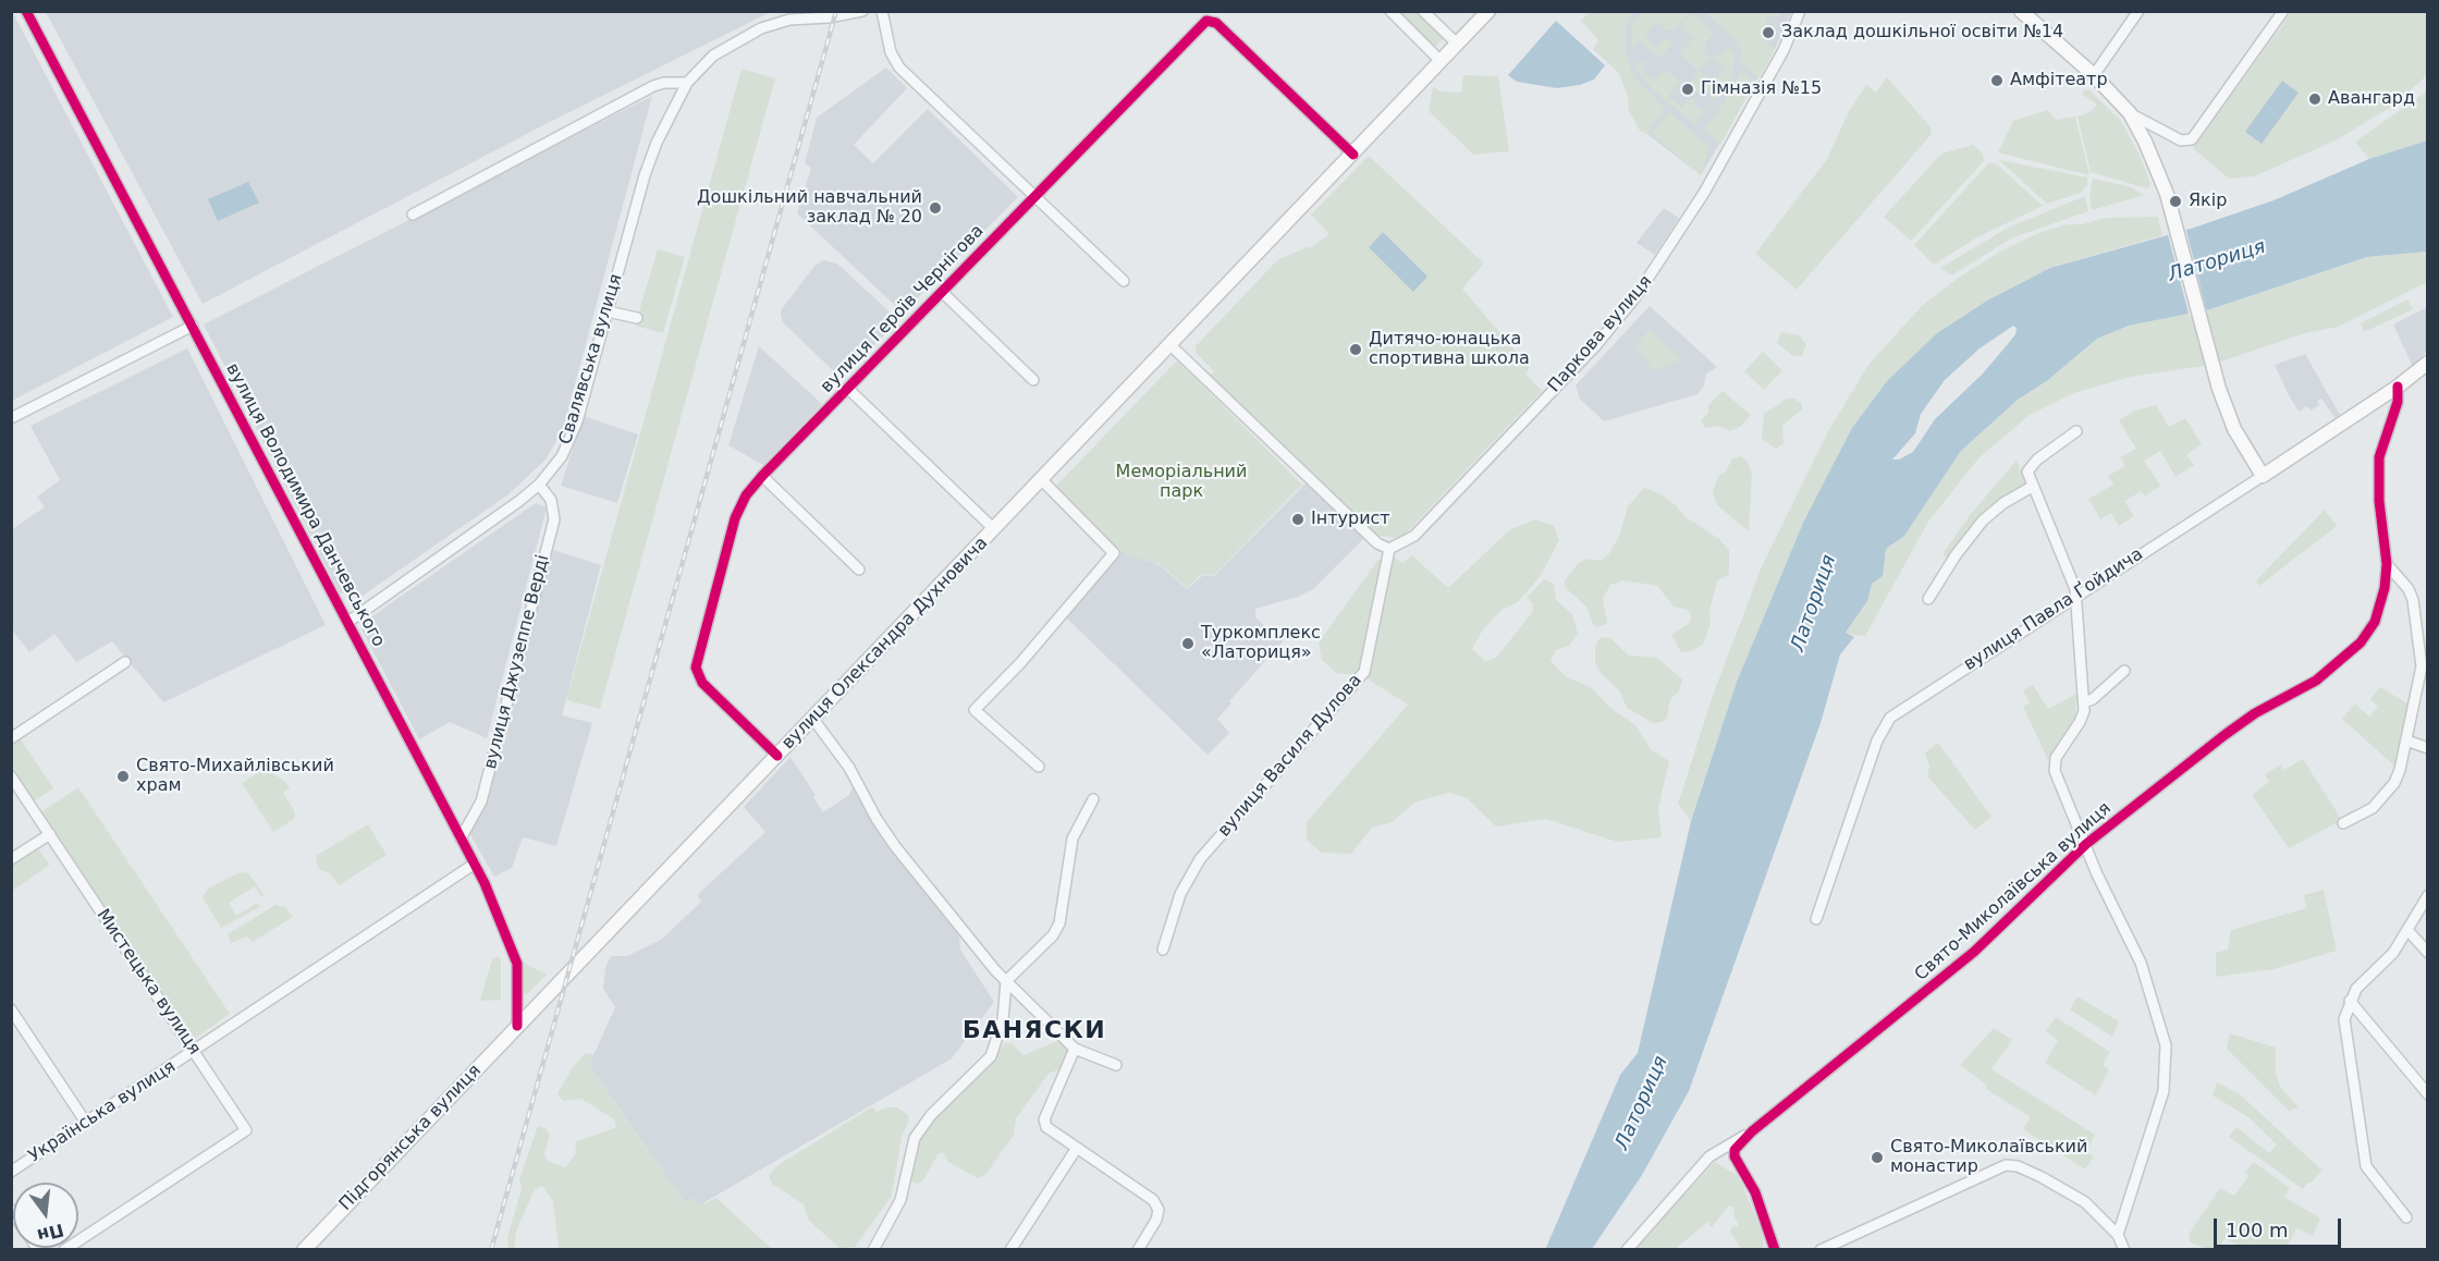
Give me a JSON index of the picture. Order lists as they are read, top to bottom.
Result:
{
  "streets": {
    "main road": ["вулиця Павла Ґойдича", "вулиця Олександра Духновича", "Підгорянська вулиця"],
    "street": [
      "вулиця Героїв Чернігова",
      "Паркова вулиця",
      "Свалявська вулиця",
      "вулиця Володимира Данчевського",
      "вулиця Джузеппе Верді",
      "вулиця Василя Дулова",
      "Свято-Миколаївська вулиця",
      "Мистецька вулиця",
      "Українська вулиця"
    ]
  },
  "crossings": [
    ["вулиця Героїв Чернігова", "вулиця Олександра Духновича"],
    ["Паркова вулиця", "вулиця Василя Дулова"],
    ["Свалявська вулиця", "вулиця Володимира Данчевського"],
    ["Свалявська вулиця", "вулиця Джузеппе Верді"],
    ["вулиця Володимира Данчевського", "вулиця Олександра Духновича"],
    ["вулиця Володимира Данчевського", "вулиця Джузеппе Верді"],
    ["вулиця Володимира Данчевського", "Підгорянська вулиця"],
    ["вулиця Павла Ґойдича", "Свято-Миколаївська вулиця"],
    ["вулиця Олександра Духновича", "Підгорянська вулиця"],
    ["Мистецька вулиця", "Українська вулиця"]
  ],
  "districts": ["БАНЯСКИ"],
  "water": ["Латориця"],
  "parks": ["Меморіальний парк"],
  "places": [
    "Заклад дошкільної освіти №14",
    "Амфітеатр",
    "Гімназія №15",
    "Авангард",
    "Якір",
    "Дошкільний навчальний заклад № 20",
    "Дитячо-юнацька спортивна школа",
    "Інтурист",
    "Туркомплекс «Латориця»",
    "Свято-Михайлівський храм",
    "Свято-Миколаївський монастир"
  ],
  "scale_bar": "100 m",
  "north": "bottom"
}
